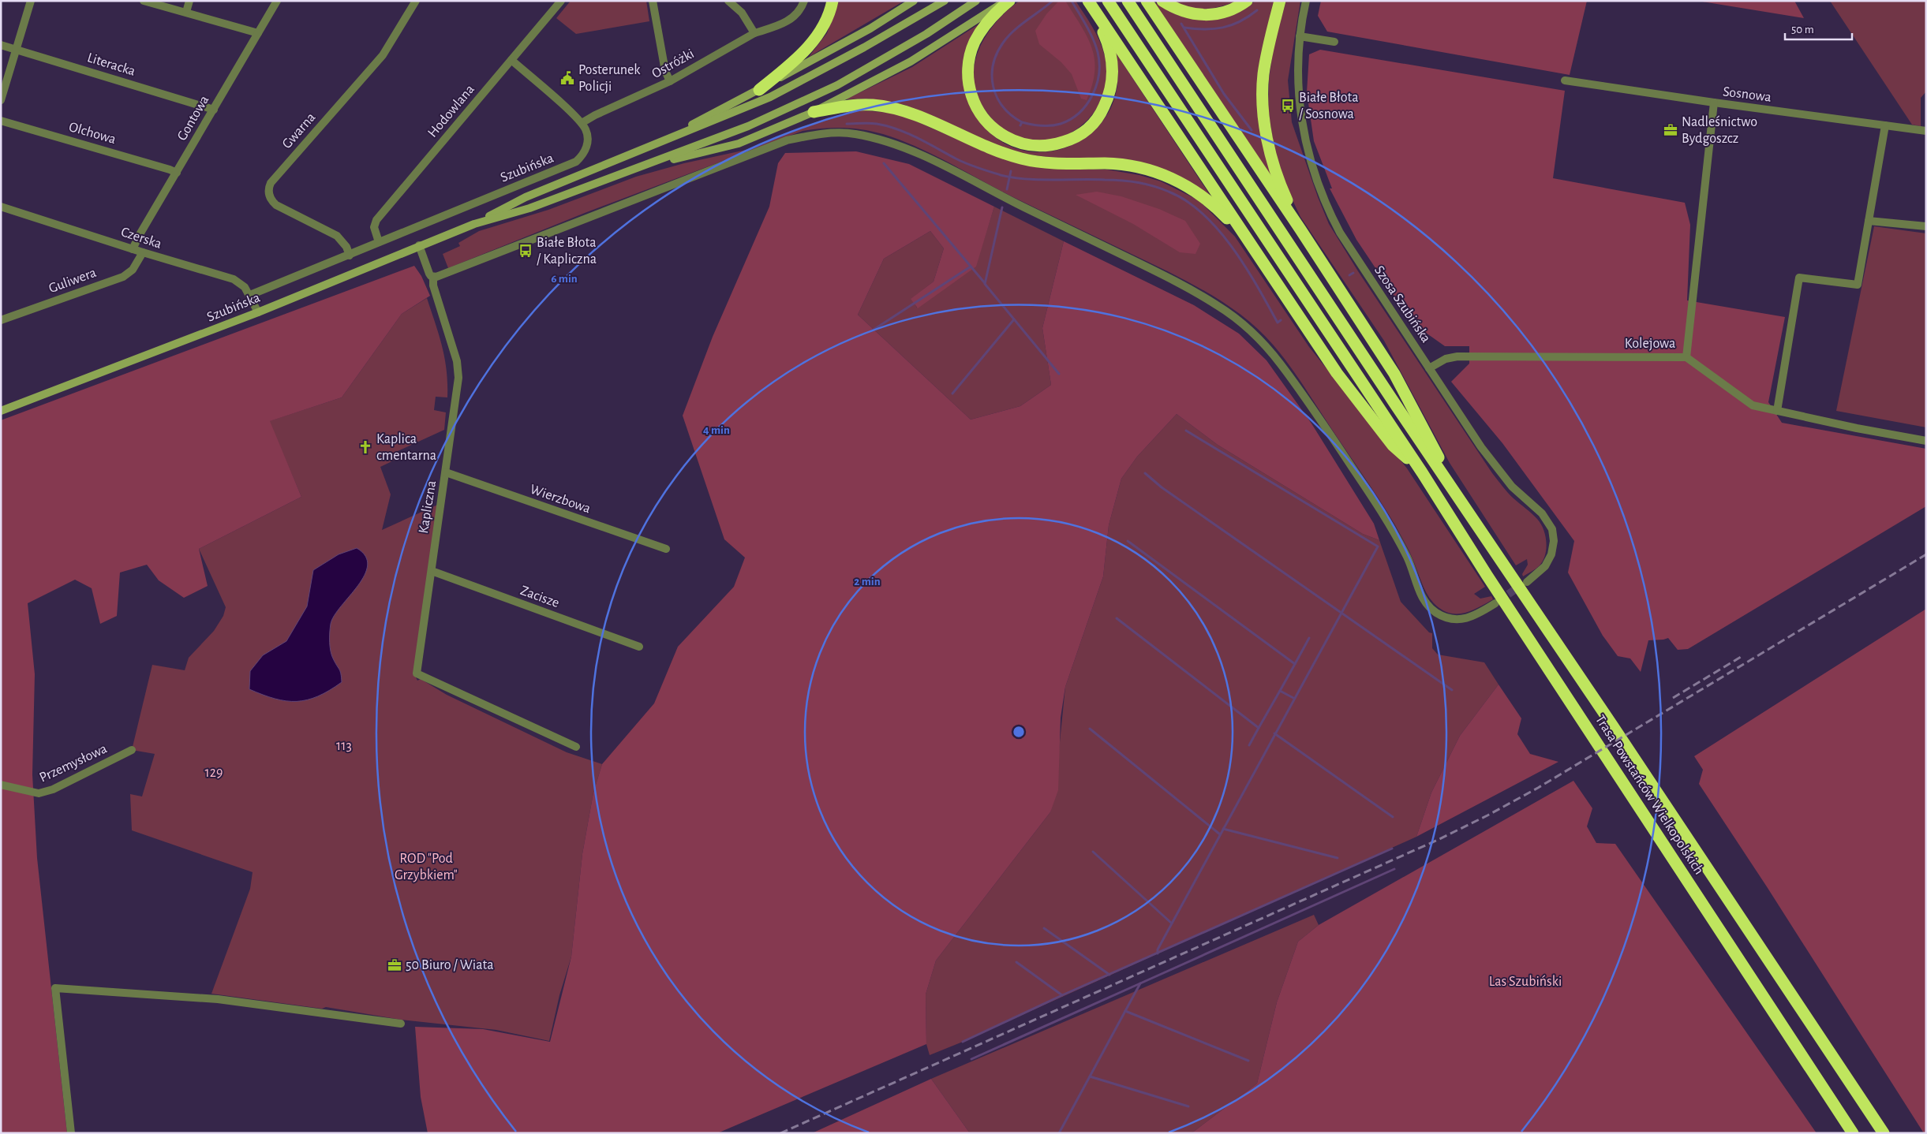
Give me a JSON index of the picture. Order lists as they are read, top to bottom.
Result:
{
  "streets": {
    "highway": ["Trasa Powstańców Wielkopolskich"],
    "main road": ["Szubińska"],
    "street": [
      "Ostróżki",
      "Literacka",
      "Sosnowa",
      "Hodowlana",
      "Gontowa",
      "Gwarna",
      "Olchowa",
      "Czerska",
      "Guliwera",
      "Szosa Szubińska",
      "Kolejowa",
      "Wierzbowa",
      "Kapliczna",
      "Zacisze",
      "Przemysłowa"
    ]
  },
  "crossings": [
    ["Ostróżki", "Szubińska"],
    ["Literacka", "Gontowa"],
    ["Hodowlana", "Szubińska"],
    ["Gontowa", "Olchowa"],
    ["Gontowa", "Czerska"],
    ["Gwarna", "Szubińska"],
    ["Szubińska", "Czerska"],
    ["Szubińska", "Kapliczna"],
    ["Czerska", "Guliwera"],
    ["Szosa Szubińska", "Kolejowa"],
    ["Wierzbowa", "Kapliczna"],
    ["Kapliczna", "Zacisze"]
  ],
  "parks": [
    "113",
    "129",
    "ROD \"Pod Grzybkiem\"",
    "Las Szubiński"
  ],
  "places": {
    "public building": ["Posterunek Policji"],
    "bus stop": ["Białe Błota / Sosnowa", "Białe Błota / Kapliczna"],
    "office": ["Nadleśnictwo Bydgoszcz", "50 Biuro / Wiata"],
    "church": ["Kaplica cmentarna"]
  },
  "scale_bar": "50 m",
  "rings": ["6 min", "4 min", "2 min"]
}
